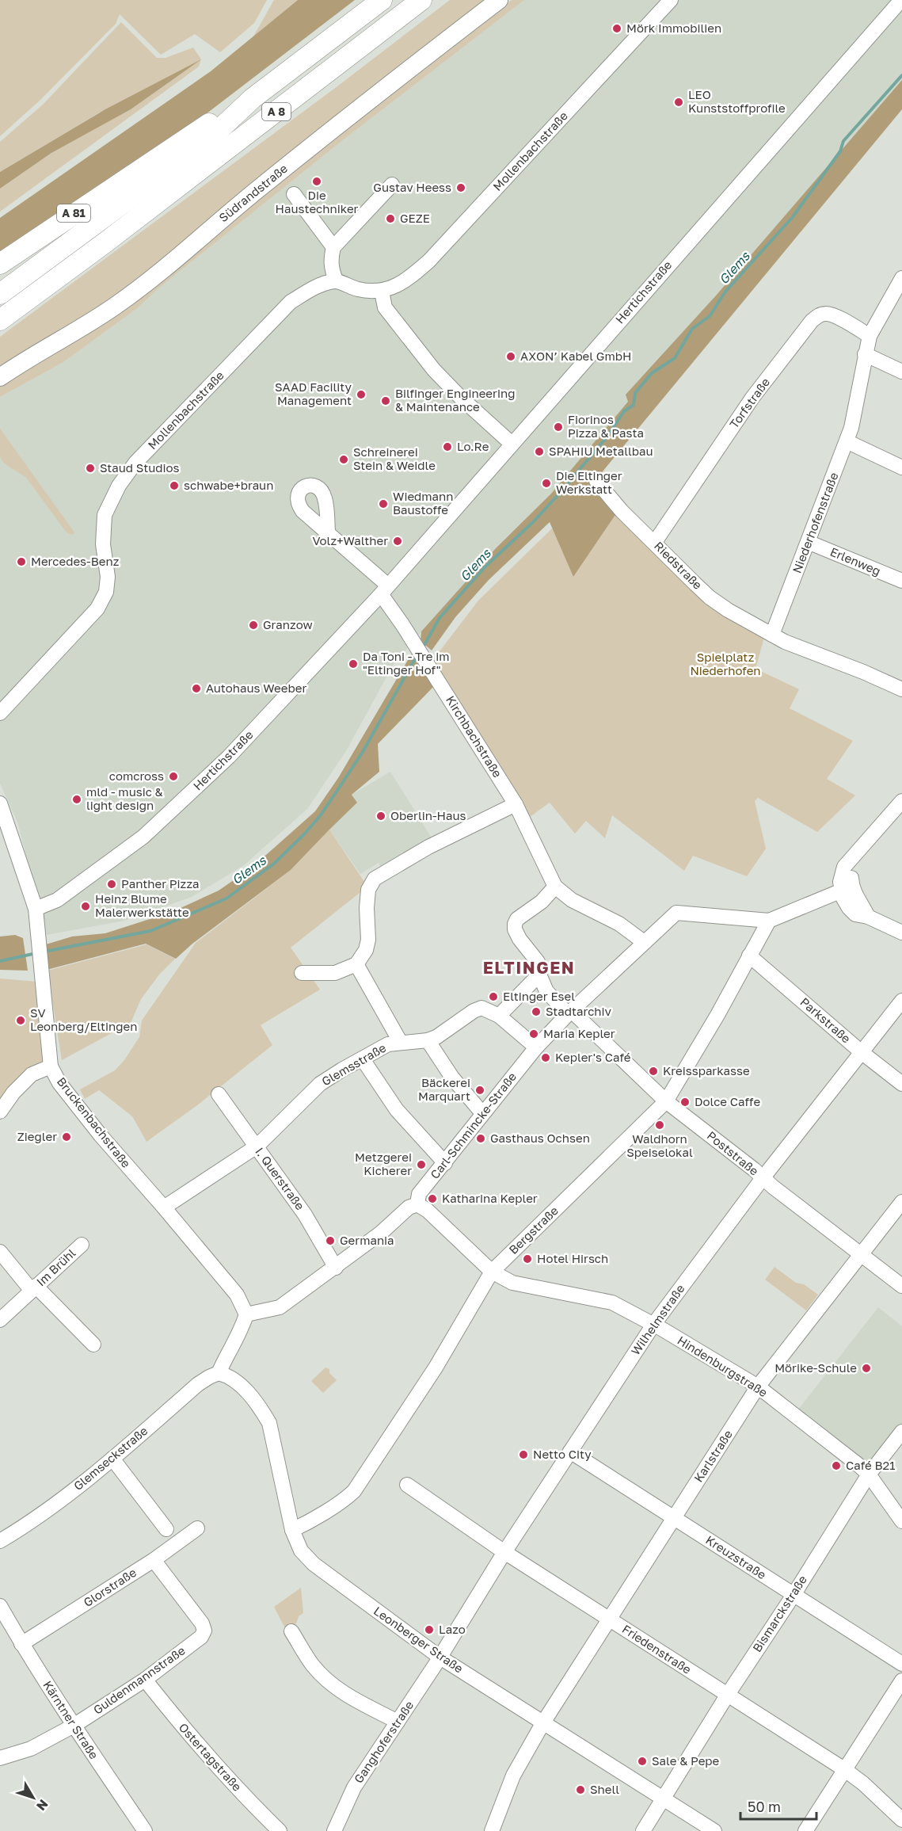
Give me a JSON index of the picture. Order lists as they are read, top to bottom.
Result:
{
  "streets": {
    "highway": ["A 8", "A 81"],
    "main road": ["Südrandstraße"],
    "street": [
      "Mollenbachstraße",
      "Hertichstraße",
      "Torfstraße",
      "Niederhofenstraße",
      "Erlenweg",
      "Riedstraße",
      "Kirchbachstraße",
      "Parkstraße",
      "Glemsstraße",
      "Bruckenbachstraße",
      "Carl-Schmincke-Straße",
      "Poststraße",
      "I. Querstraße",
      "Bergstraße",
      "Im Brühl",
      "Wilhelmstraße",
      "Hindenburgstraße",
      "Karlstraße",
      "Glemseckstraße",
      "Kreuzstraße",
      "Glorstraße",
      "Bismarckstraße",
      "Leonberger Straße",
      "Friedenstraße",
      "Guldenmannstraße",
      "Kärntner Straße",
      "Ganghoferstraße",
      "Ostertagstraße"
    ]
  },
  "crossings": [
    ["A 8", "A 81"],
    ["Hertichstraße", "Kirchbachstraße"],
    ["Hertichstraße", "Bruckenbachstraße"],
    ["Torfstraße", "Niederhofenstraße"],
    ["Torfstraße", "Riedstraße"],
    ["Niederhofenstraße", "Erlenweg"],
    ["Niederhofenstraße", "Riedstraße"],
    ["Kirchbachstraße", "Carl-Schmincke-Straße"],
    ["Kirchbachstraße", "Poststraße"],
    ["Parkstraße", "Bergstraße"],
    ["Parkstraße", "Wilhelmstraße"],
    ["Glemsstraße", "Bruckenbachstraße"],
    ["Glemsstraße", "Carl-Schmincke-Straße"],
    ["Glemsstraße", "I. Querstraße"],
    ["Bruckenbachstraße", "Carl-Schmincke-Straße"],
    ["Carl-Schmincke-Straße", "Poststraße"],
    ["Carl-Schmincke-Straße", "I. Querstraße"],
    ["Carl-Schmincke-Straße", "Bergstraße"],
    ["Carl-Schmincke-Straße", "Hindenburgstraße"],
    ["Poststraße", "Bergstraße"],
    ["Poststraße", "Wilhelmstraße"],
    ["Poststraße", "Karlstraße"],
    ["Bergstraße", "Hindenburgstraße"],
    ["Bergstraße", "Leonberger Straße"],
    ["Wilhelmstraße", "Hindenburgstraße"],
    ["Wilhelmstraße", "Kreuzstraße"],
    ["Wilhelmstraße", "Leonberger Straße"],
    ["Wilhelmstraße", "Friedenstraße"],
    ["Wilhelmstraße", "Ganghoferstraße"],
    ["Hindenburgstraße", "Karlstraße"],
    ["Hindenburgstraße", "Bismarckstraße"],
    ["Karlstraße", "Kreuzstraße"],
    ["Karlstraße", "Leonberger Straße"],
    ["Karlstraße", "Friedenstraße"],
    ["Glemseckstraße", "Leonberger Straße"],
    ["Kreuzstraße", "Bismarckstraße"],
    ["Glorstraße", "Guldenmannstraße"],
    ["Glorstraße", "Kärntner Straße"],
    ["Bismarckstraße", "Leonberger Straße"],
    ["Bismarckstraße", "Friedenstraße"],
    ["Leonberger Straße", "Ganghoferstraße"],
    ["Guldenmannstraße", "Kärntner Straße"],
    ["Guldenmannstraße", "Ostertagstraße"]
  ],
  "districts": ["ELTINGEN"],
  "water": ["Glems"],
  "parks": ["Spielplatz Niederhofen"],
  "places": [
    "Mörk Immobilien",
    "LEO Kunststoffprofile",
    "Die Haustechniker",
    "Gustav Heess",
    "GEZE",
    "AXON’ Kabel GmbH",
    "SAAD Facility Management",
    "Bilfinger Engineering & Maintenance",
    "Fiorinos Pizza & Pasta",
    "Lo.Re",
    "SPAHIU Metallbau",
    "Schreinerei Stein & Weidle",
    "Staud Studios",
    "Die Eltinger Werkstatt",
    "schwabe+braun",
    "Wiedmann Baustoffe",
    "Volz+Walther",
    "Mercedes-Benz",
    "Granzow",
    "Da Toni - Tre im \"Eltinger Hof\"",
    "Autohaus Weeber",
    "comcross",
    "mld - music & light design",
    "Oberlin-Haus",
    "Panther Pizza",
    "Heinz Blume Malerwerkstätte",
    "Eltinger Esel",
    "Stadtarchiv",
    "SV Leonberg/Eltingen",
    "Maria Kepler",
    "Kepler's Café",
    "Kreissparkasse",
    "Bäckerei Marquart",
    "Dolce Caffe",
    "Waldhorn Speiselokal",
    "Ziegler",
    "Gasthaus Ochsen",
    "Metzgerei Kicherer",
    "Katharina Kepler",
    "Germania",
    "Hotel Hirsch",
    "Mörike-Schule",
    "Netto City",
    "Café B21",
    "Lazo",
    "Sale & Pepe",
    "Shell"
  ],
  "scale_bar": "50 m",
  "north": "bottom right"
}
